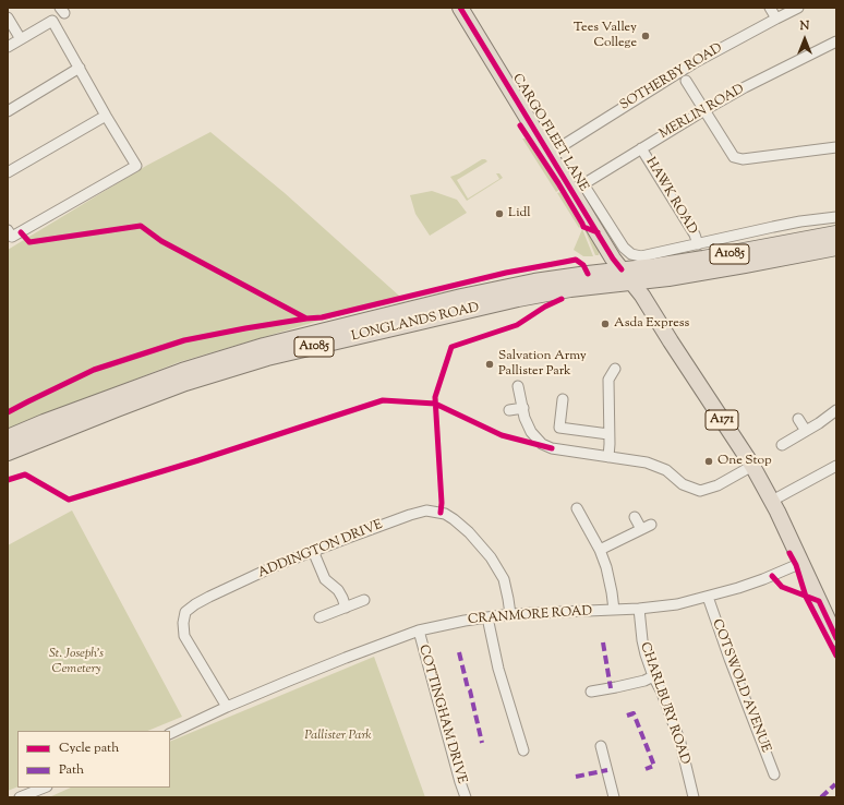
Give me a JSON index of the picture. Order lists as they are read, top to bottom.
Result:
{
  "streets": {
    "main road": [
      "CARGO FLEET LANE",
      "A1085",
      "LONGLANDS ROAD",
      "A171"
    ],
    "street": [
      "SOTHERBY ROAD",
      "MERLIN ROAD",
      "HAWK ROAD",
      "ADDINGTON DRIVE",
      "CRANMORE ROAD",
      "COTSWOLD AVENUE",
      "CHARLBURY ROAD",
      "COTTINGHAM DRIVE"
    ]
  },
  "crossings": [
    ["SOTHERBY ROAD", "CARGO FLEET LANE"],
    ["MERLIN ROAD", "CARGO FLEET LANE"],
    ["MERLIN ROAD", "HAWK ROAD"],
    ["CARGO FLEET LANE", "LONGLANDS ROAD"],
    ["CARGO FLEET LANE", "CRANMORE ROAD"],
    ["ADDINGTON DRIVE", "CRANMORE ROAD"],
    ["CRANMORE ROAD", "COTSWOLD AVENUE"],
    ["CRANMORE ROAD", "CHARLBURY ROAD"],
    ["CRANMORE ROAD", "COTTINGHAM DRIVE"]
  ],
  "parks": ["St. Joseph's Cemetery", "Pallister Park"],
  "places": [
    "Tees Valley College",
    "Lidl",
    "Asda Express",
    "Salvation Army Pallister Park",
    "One Stop"
  ],
  "legend": ["Cycle path", "Path"],
  "north": "top"
}
